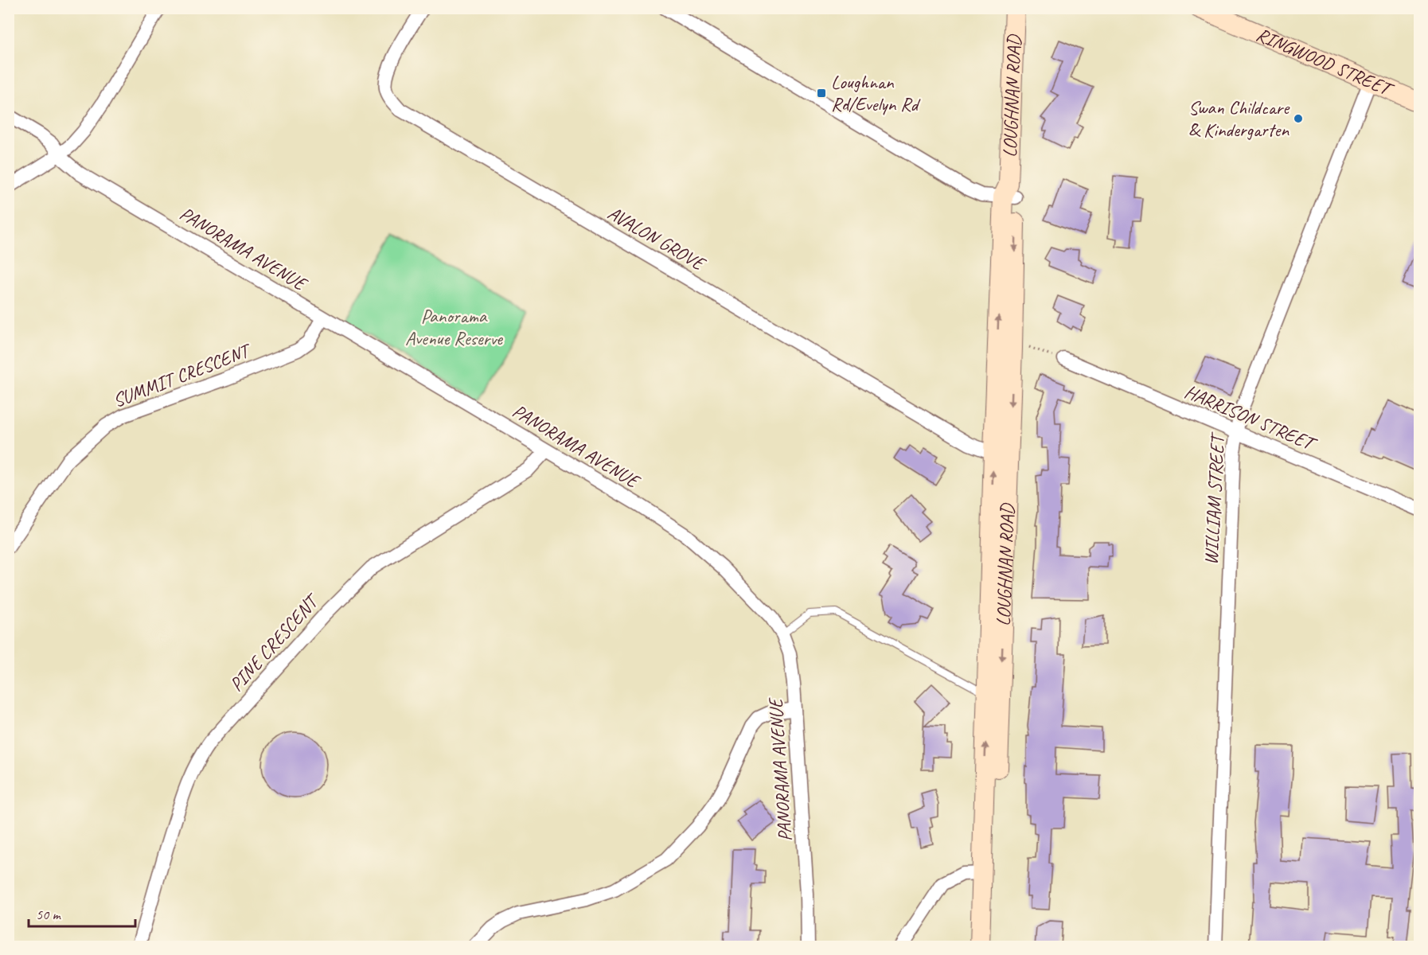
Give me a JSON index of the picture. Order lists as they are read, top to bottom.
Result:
{
  "streets": {
    "main road": ["RINGWOOD STREET", "LOUGHNAN ROAD"],
    "street": [
      "AVALON GROVE",
      "PANORAMA AVENUE",
      "SUMMIT CRESCENT",
      "HARRISON STREET",
      "WILLIAM STREET",
      "PINE CRESCENT"
    ]
  },
  "crossings": [
    ["RINGWOOD STREET", "WILLIAM STREET"],
    ["LOUGHNAN ROAD", "AVALON GROVE"],
    ["PANORAMA AVENUE", "SUMMIT CRESCENT"],
    ["PANORAMA AVENUE", "PINE CRESCENT"],
    ["HARRISON STREET", "WILLIAM STREET"]
  ],
  "parks": ["Panorama Avenue Reserve"],
  "places": {
    "transit": ["Loughnan Rd/Evelyn Rd"],
    "other": ["Swan Childcare & Kindergarten"]
  },
  "scale_bar": "50 m"
}
